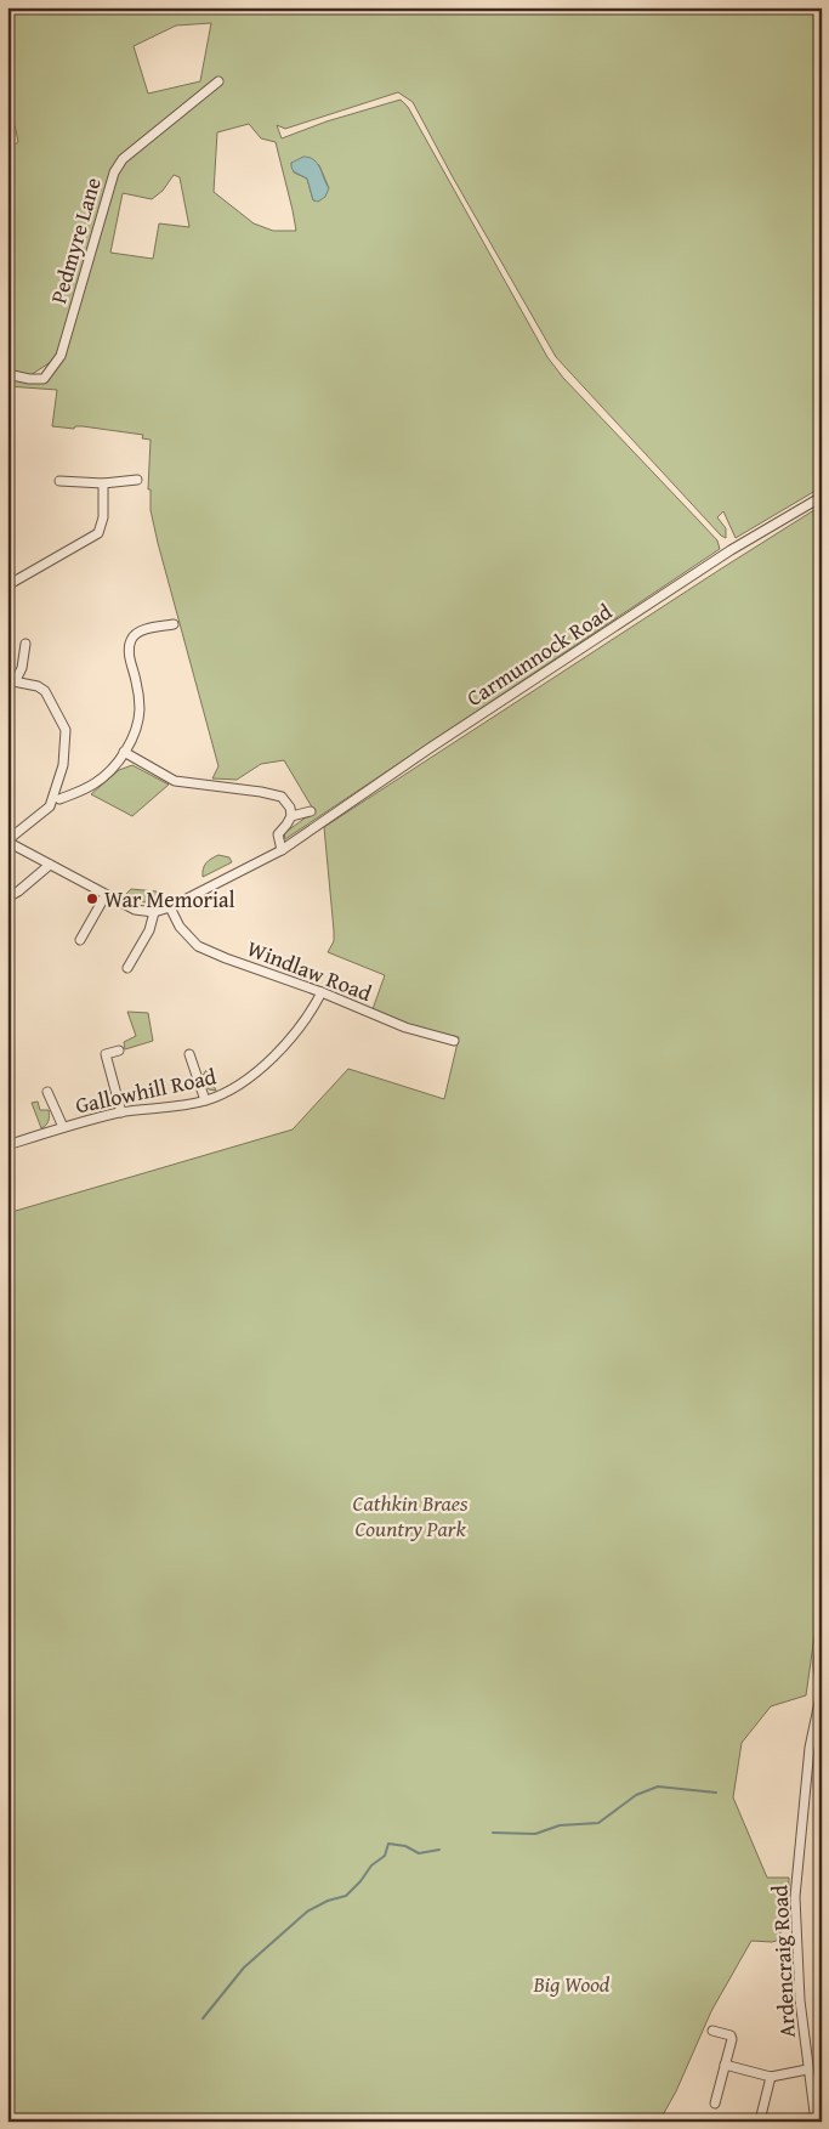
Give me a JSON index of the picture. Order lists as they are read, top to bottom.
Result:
{
  "streets": {
    "street": [
      "Pedmyre Lane",
      "Carmunnock Road",
      "Windlaw Road",
      "Gallowhill Road",
      "Ardencraig Road"
    ]
  },
  "crossings": [
    ["Carmunnock Road", "Windlaw Road"],
    ["Windlaw Road", "Gallowhill Road"]
  ],
  "parks": ["Cathkin Braes Country Park", "Big Wood"],
  "places": ["War Memorial"]
}
